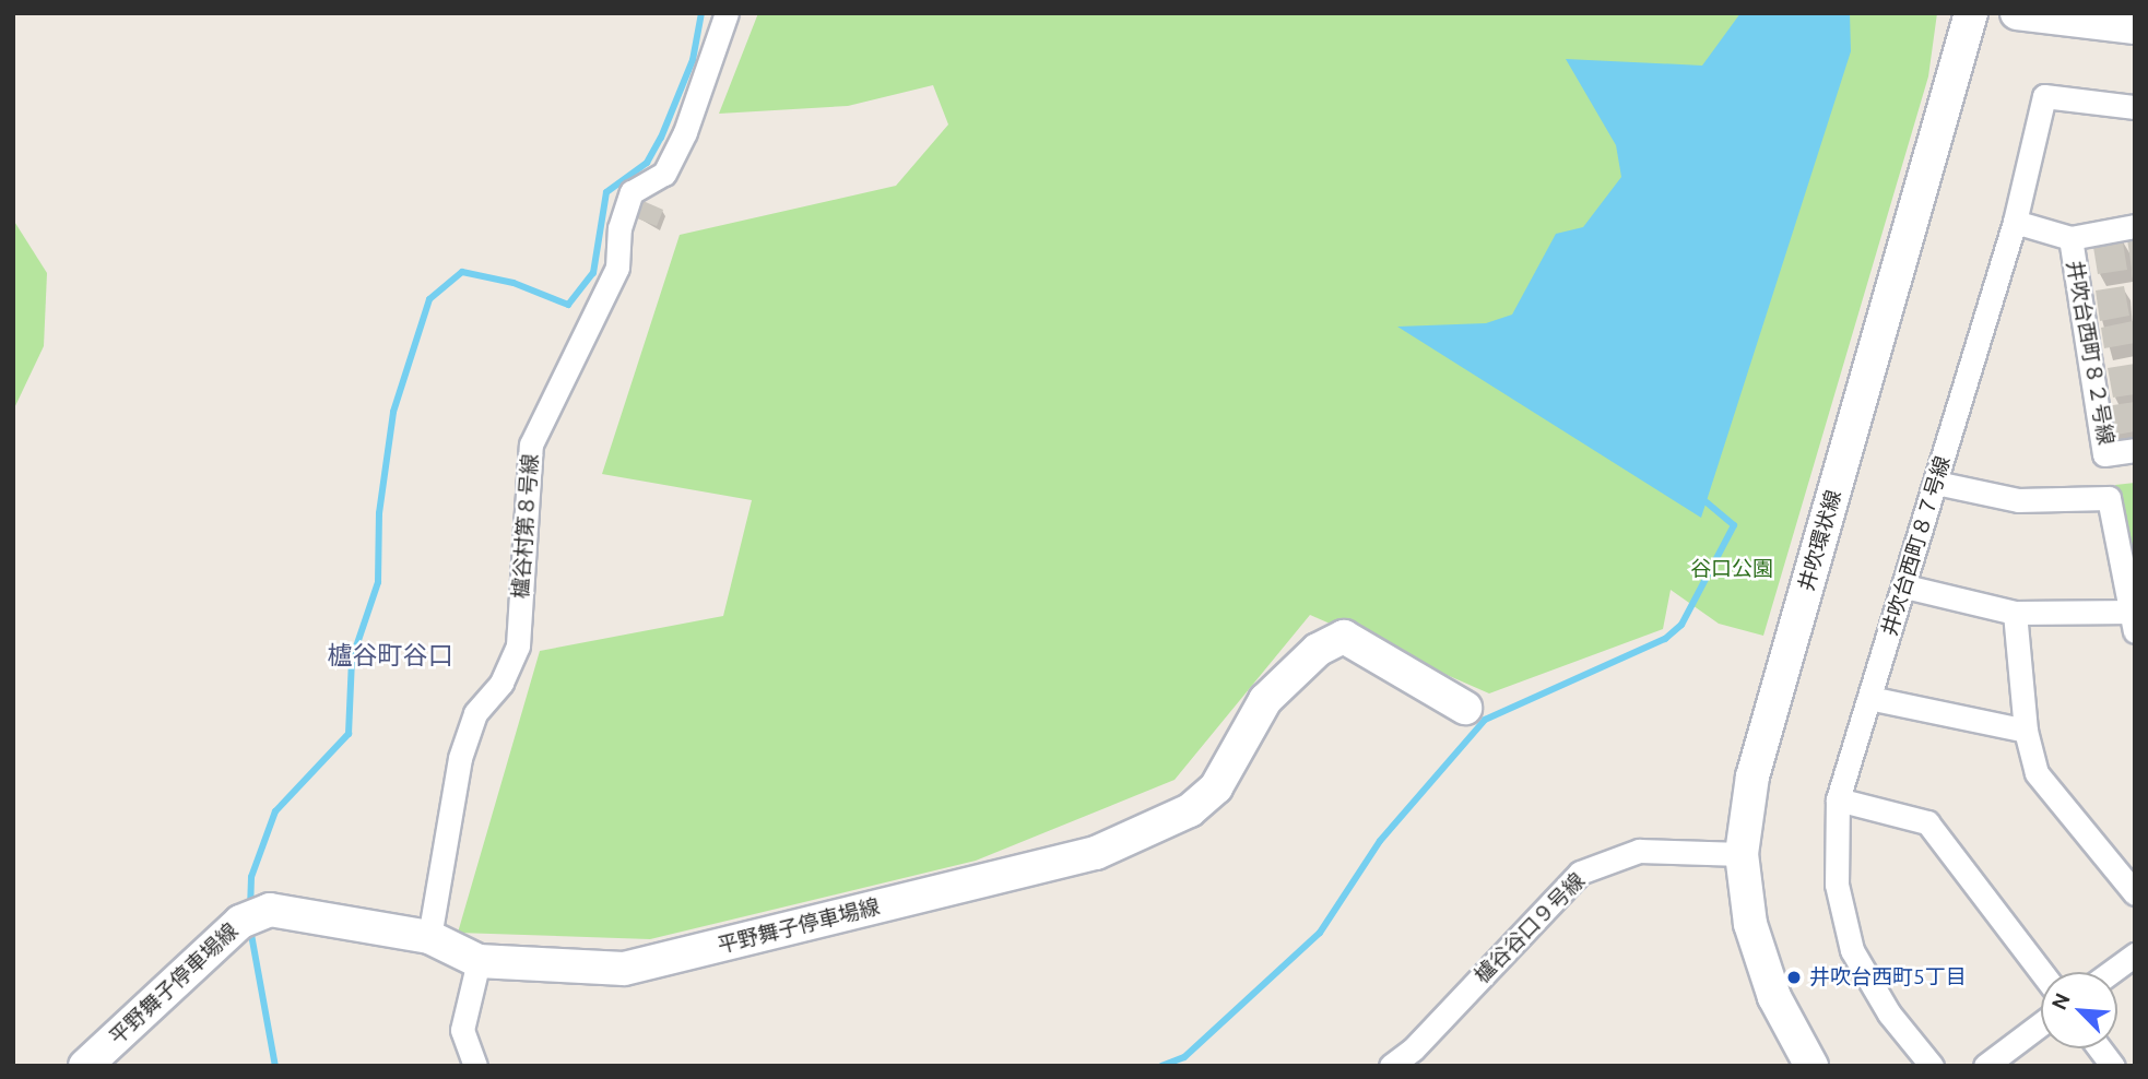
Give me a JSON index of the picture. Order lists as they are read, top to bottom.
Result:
{
  "streets": {
    "main road": ["井吹環状線", "平野舞子停車場線"],
    "street": [
      "井吹台西町８２号線",
      "櫨谷村第８号線",
      "井吹台西町８７号線",
      "櫨谷谷口９号線"
    ]
  },
  "crossings": [
    ["井吹台西町８２号線", "井吹台西町８７号線"],
    ["櫨谷村第８号線", "平野舞子停車場線"],
    ["井吹環状線", "櫨谷谷口９号線"]
  ],
  "districts": ["櫨谷町谷口"],
  "parks": ["谷口公園"],
  "places": ["井吹台西町5丁目"],
  "north": "top left"
}
